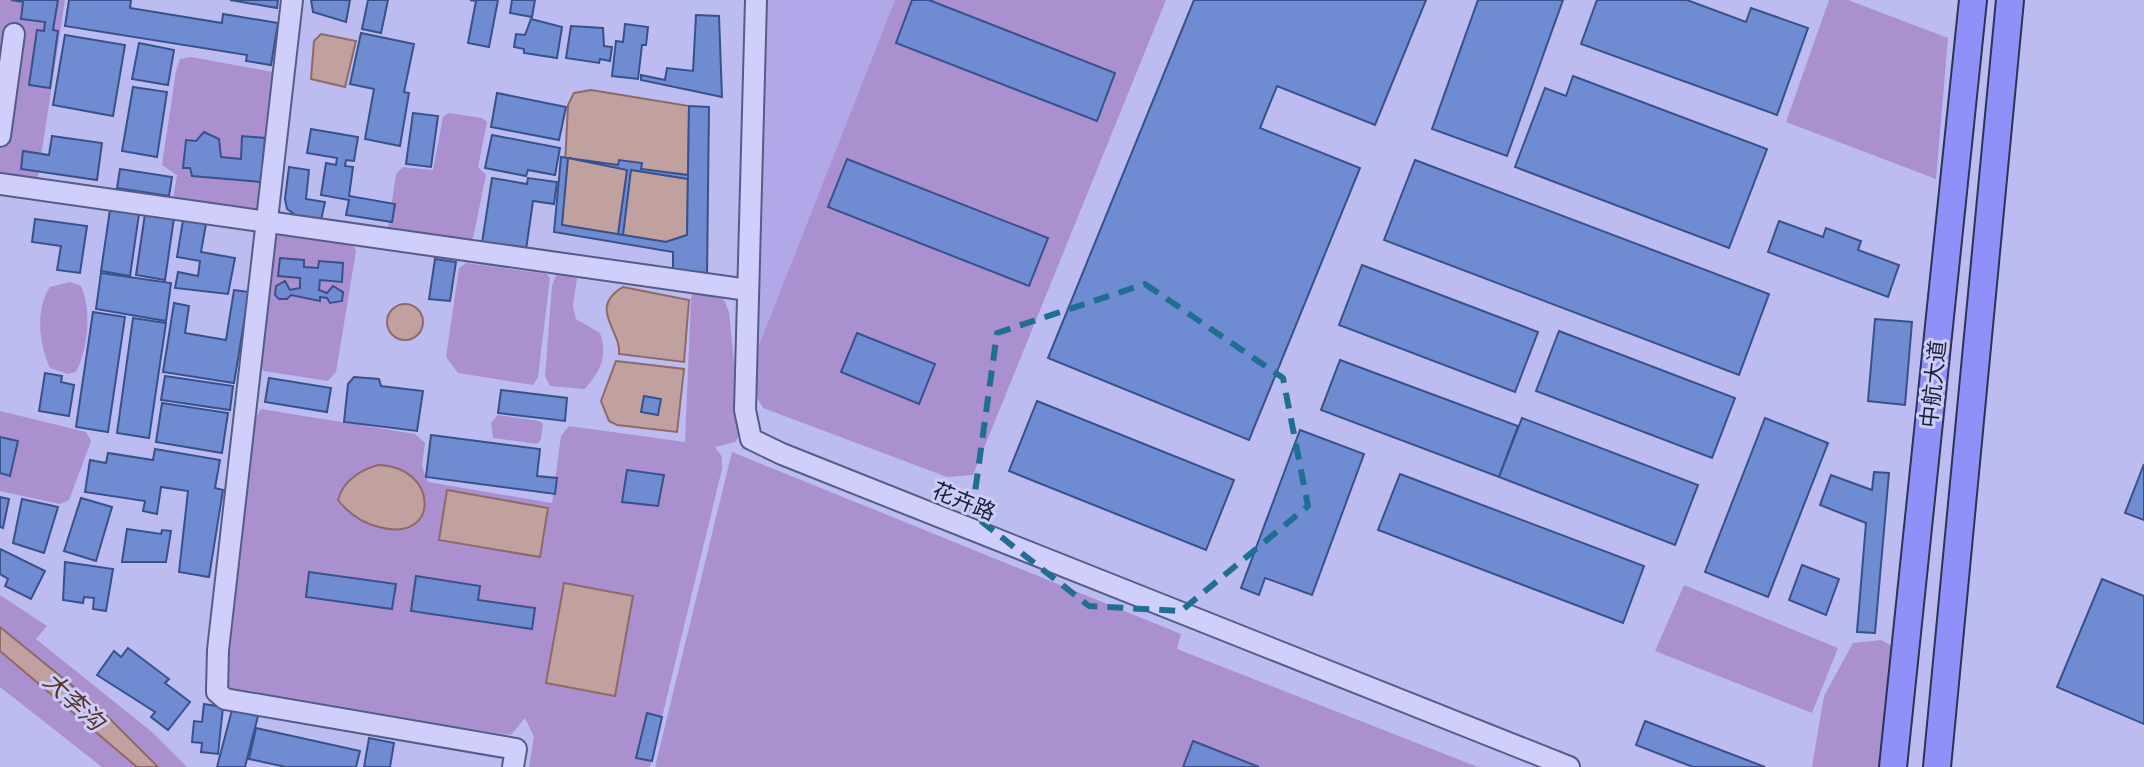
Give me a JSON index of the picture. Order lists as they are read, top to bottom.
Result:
{
  "streets": {
    "main road": ["中航大道"],
    "street": ["花卉路"]
  },
  "water": ["大李沟"]
}
